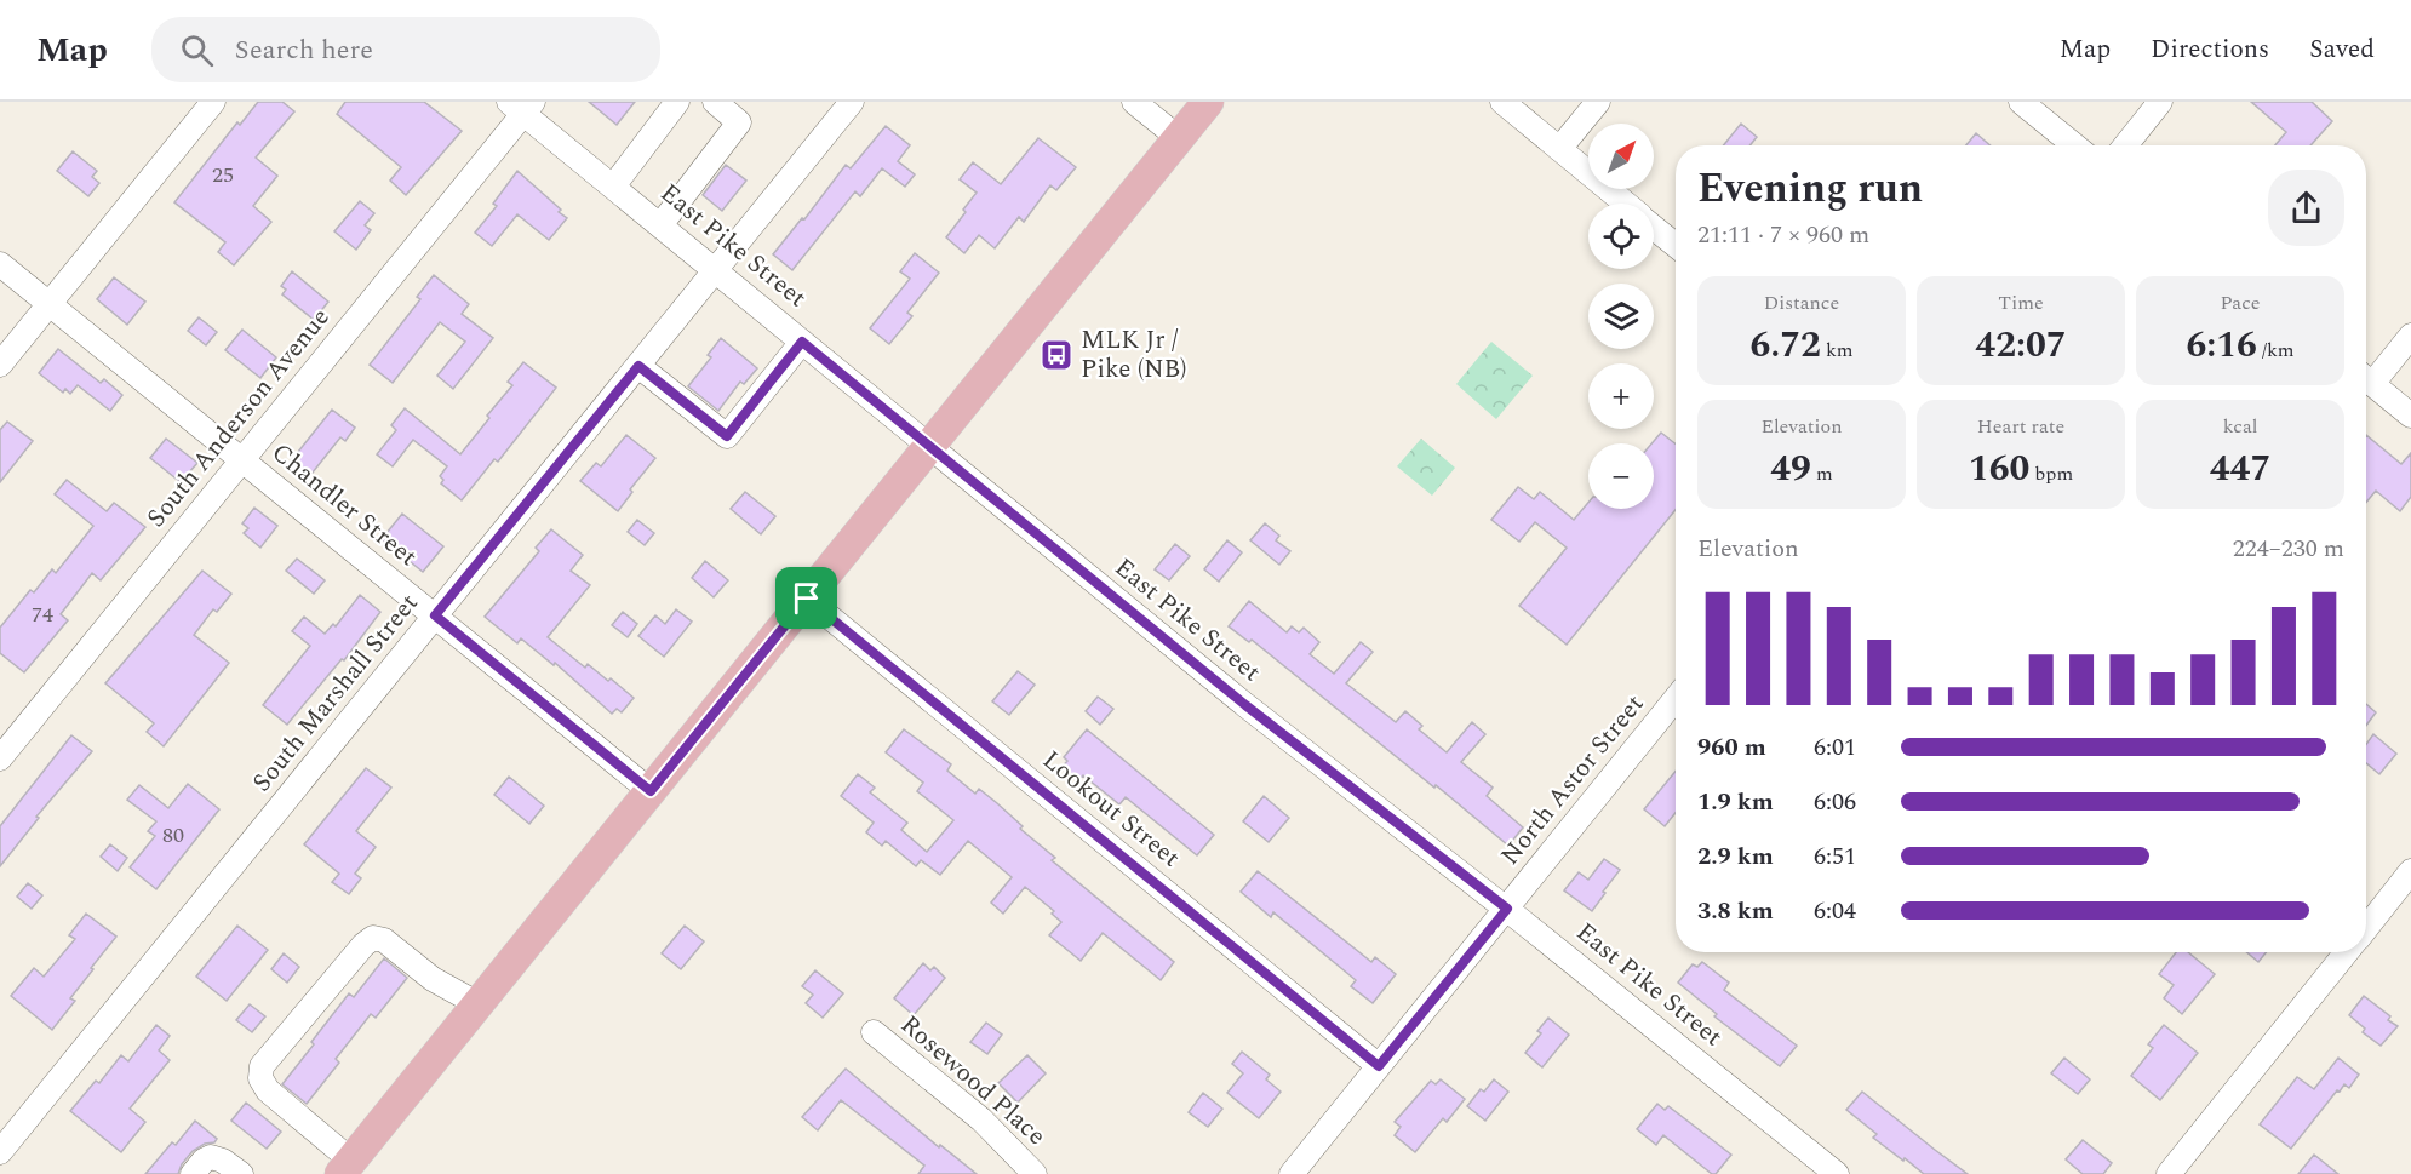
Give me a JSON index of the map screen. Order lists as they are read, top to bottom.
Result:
{
  "streets": {
    "street": [
      "East Pike Street",
      "South Anderson Avenue",
      "Chandler Street",
      "South Marshall Street",
      "North Astor Street",
      "Lookout Street",
      "Rosewood Place"
    ]
  },
  "crossings": [
    ["East Pike Street", "South Anderson Avenue"],
    ["East Pike Street", "South Marshall Street"],
    ["East Pike Street", "North Astor Street"],
    ["South Anderson Avenue", "Chandler Street"],
    ["Chandler Street", "South Marshall Street"],
    ["North Astor Street", "Lookout Street"]
  ],
  "places": {
    "bus stop": ["MLK Jr / Pike (NB)"]
  },
  "house_numbers": ["25", "74", "80"],
  "north": "top right",
  "page": {
    "header": "Map",
    "search": "Search here",
    "nav": ["Map", "Directions", "Saved"],
    "map_buttons": ["+", "−"],
    "heading": ["Evening run", "21:11 · 7 × 960 m"],
    "stats": [
      ["Distance", "6.72 km"],
      ["Time", "42:07"],
      ["Pace", "6:16 /km"],
      ["Elevation", "49 m"],
      ["Heart rate", "160 bpm"],
      ["kcal", "447"]
    ],
    "chart": ["Elevation", "224–230 m"],
    "list": [
      {
        "name": "960 m",
        "note": "6:01"
      },
      {
        "name": "1.9 km",
        "note": "6:06"
      },
      {
        "name": "2.9 km",
        "note": "6:51"
      },
      {
        "name": "3.8 km",
        "note": "6:04"
      }
    ]
  }
}
